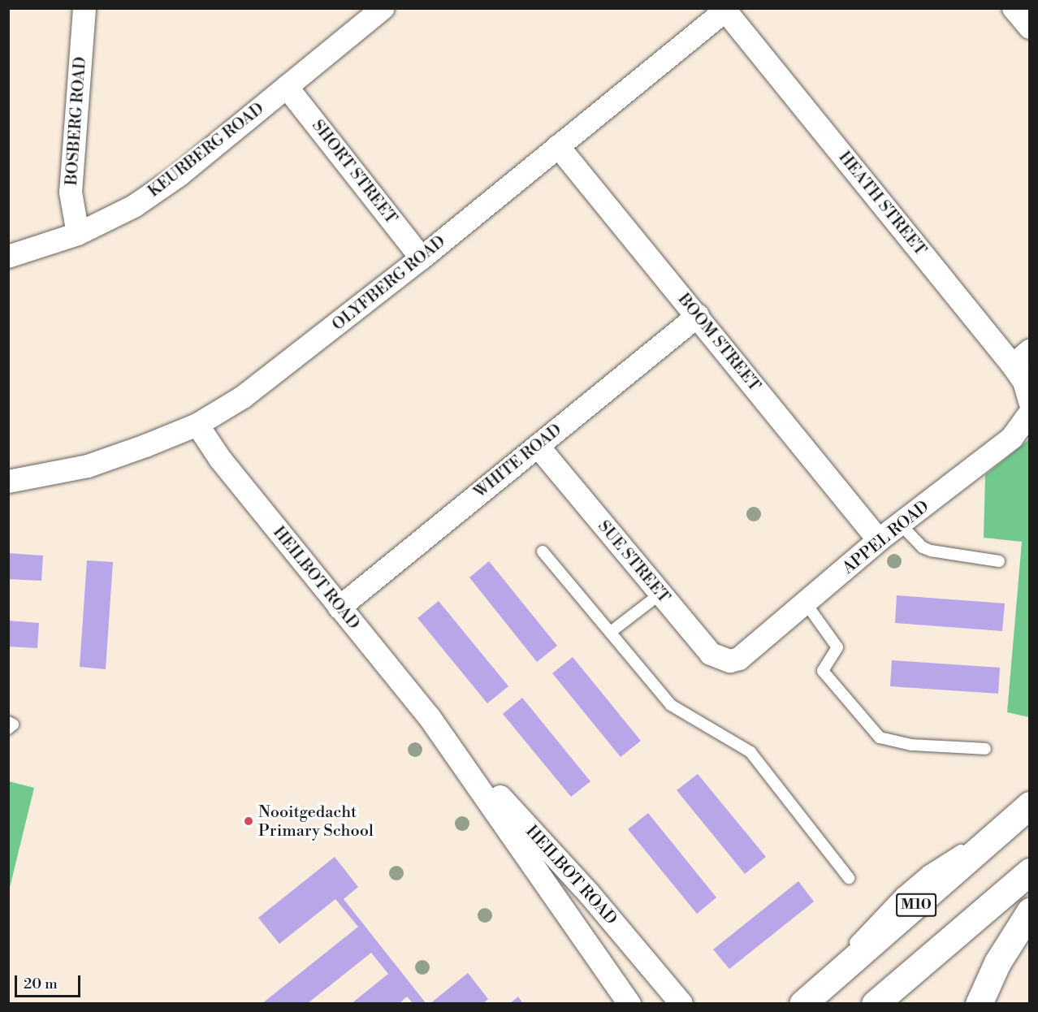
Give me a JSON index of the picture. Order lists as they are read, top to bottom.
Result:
{
  "streets": {
    "main road": ["M10"],
    "street": [
      "BOSBERG ROAD",
      "KEURBERG ROAD",
      "SHORT STREET",
      "HEATH STREET",
      "OLYFBERG ROAD",
      "BOOM STREET",
      "WHITE ROAD",
      "APPEL ROAD",
      "SUE STREET",
      "HEILBOT ROAD"
    ]
  },
  "crossings": [
    ["BOSBERG ROAD", "KEURBERG ROAD"],
    ["KEURBERG ROAD", "SHORT STREET"],
    ["SHORT STREET", "OLYFBERG ROAD"],
    ["HEATH STREET", "OLYFBERG ROAD"],
    ["OLYFBERG ROAD", "BOOM STREET"],
    ["OLYFBERG ROAD", "HEILBOT ROAD"],
    ["BOOM STREET", "WHITE ROAD"],
    ["BOOM STREET", "APPEL ROAD"],
    ["WHITE ROAD", "SUE STREET"],
    ["WHITE ROAD", "HEILBOT ROAD"],
    ["APPEL ROAD", "SUE STREET"]
  ],
  "places": ["Nooitgedacht Primary School"],
  "scale_bar": "20 m"
}
